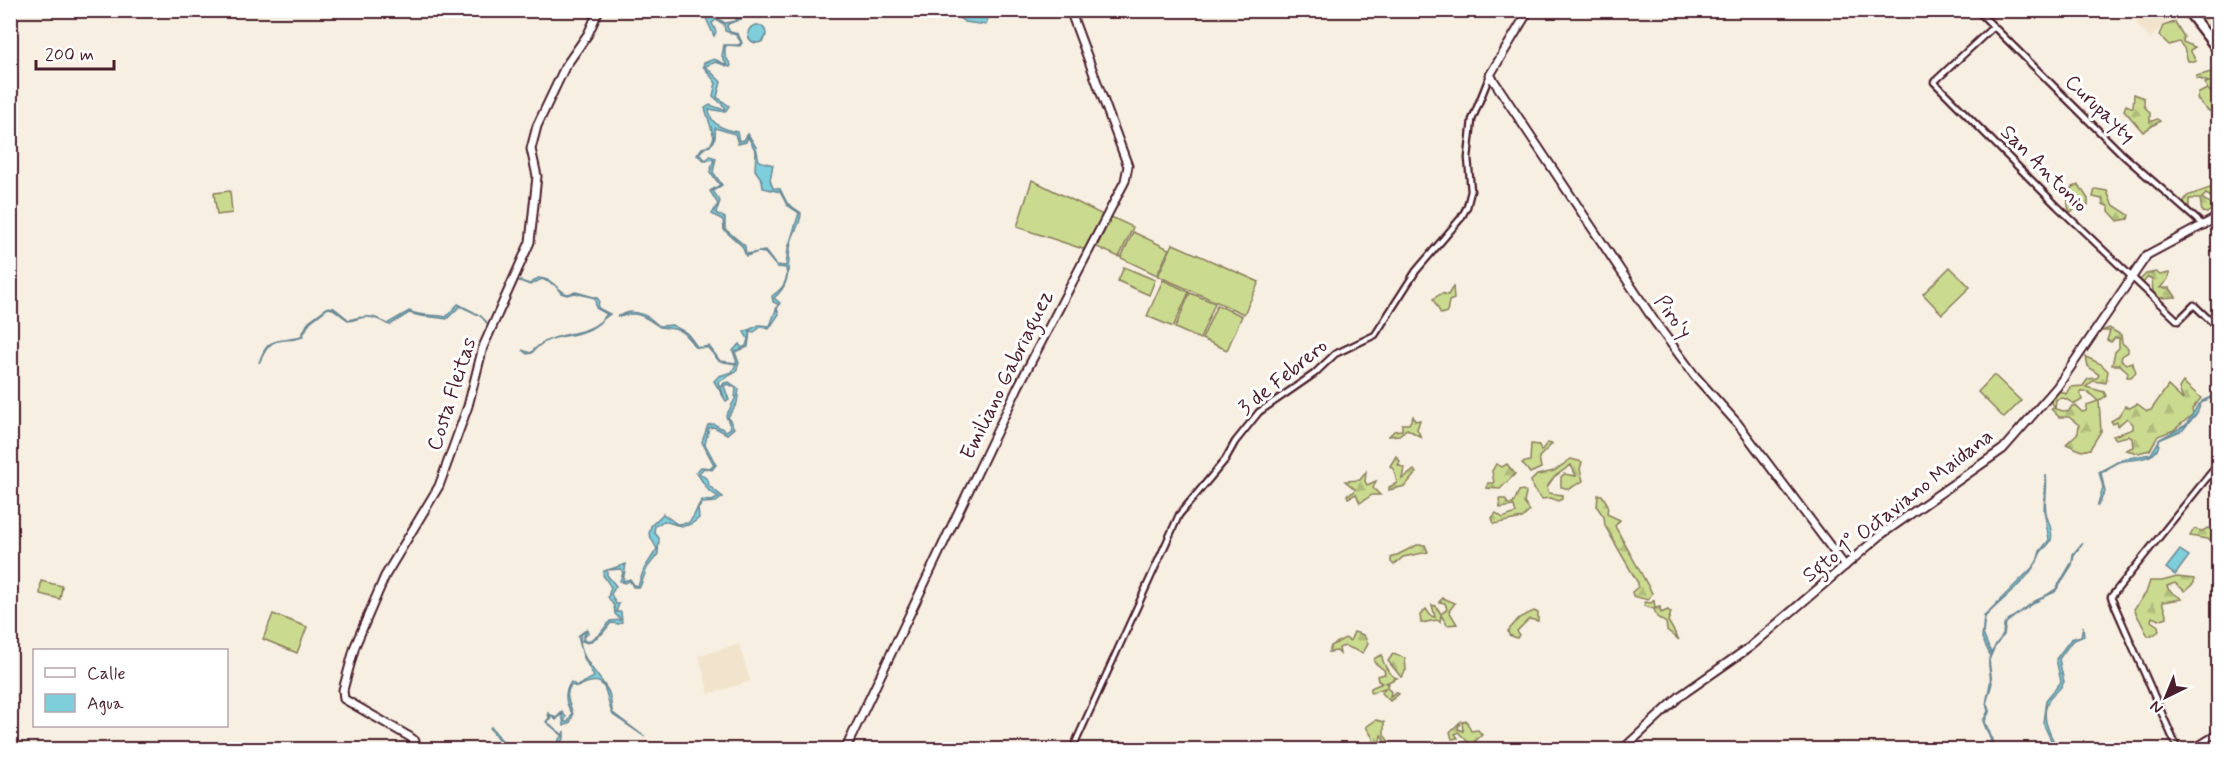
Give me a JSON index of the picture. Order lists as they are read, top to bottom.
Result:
{
  "streets": {
    "main road": [
      "Piro'y",
      "Emiliano Gabriaguez",
      "Costa Fleitas",
      "Sgto 1° Octaviano Maidana"
    ],
    "street": ["Curupayty", "San Antonio", "3 de Febrero"]
  },
  "crossings": [
    ["Curupayty", "San Antonio"],
    ["Curupayty", "Sgto 1° Octaviano Maidana"],
    ["San Antonio", "Sgto 1° Octaviano Maidana"],
    ["Piro'y", "3 de Febrero"],
    ["Piro'y", "Sgto 1° Octaviano Maidana"]
  ],
  "legend": ["Calle", "Agua"],
  "scale_bar": "200 m",
  "north": "bottom left"
}
